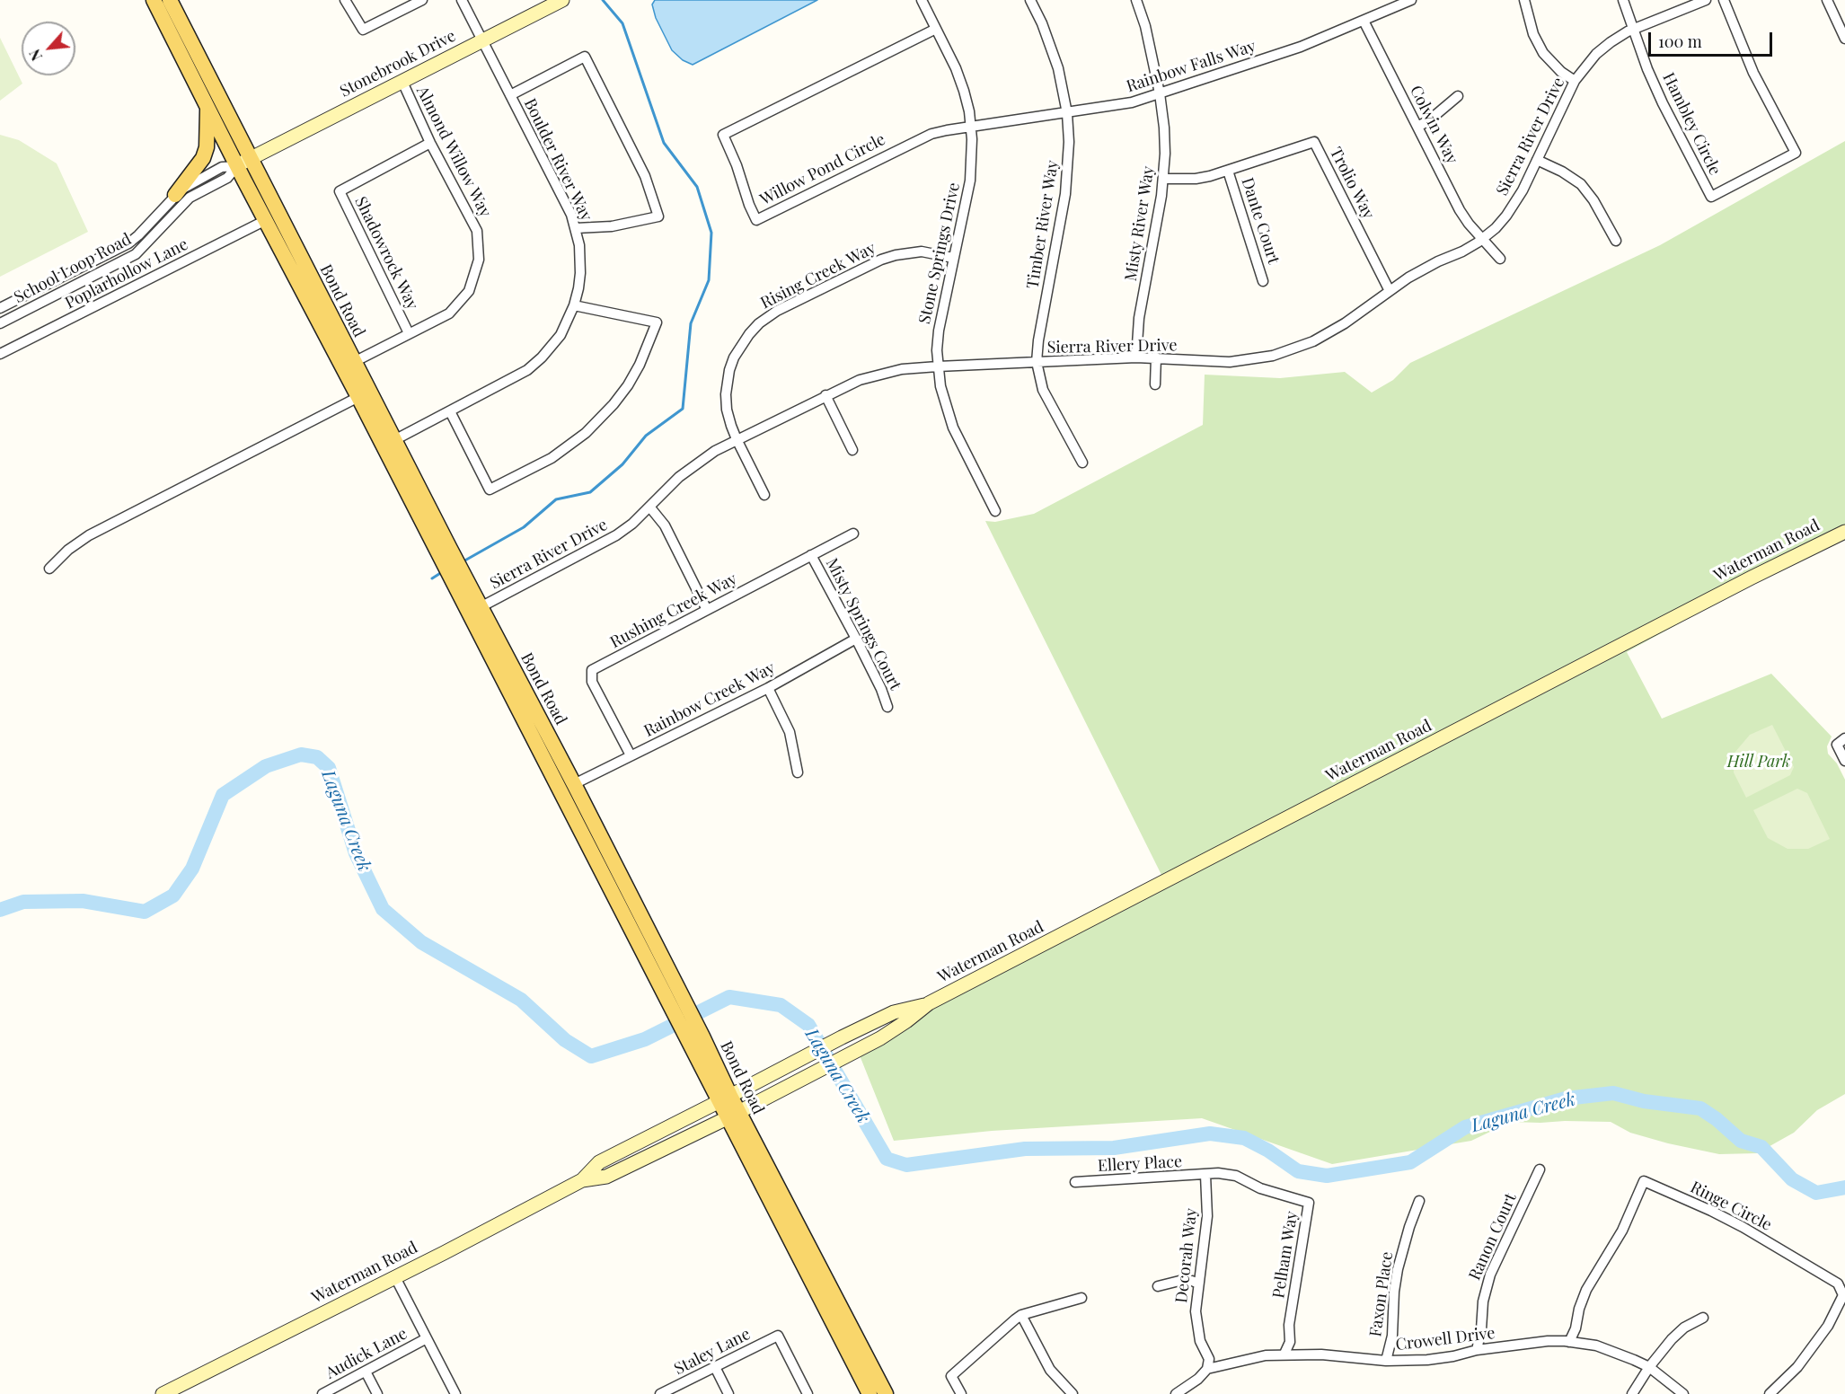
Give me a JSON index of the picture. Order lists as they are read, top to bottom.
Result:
{
  "streets": {
    "main road": ["Stonebrook Drive", "Bond Road", "Waterman Road"],
    "street": [
      "Rainbow Falls Way",
      "Hambley Circle",
      "Colwin Way",
      "Sierra River Drive",
      "Almond Willow Way",
      "Boulder River Way",
      "Willow Pond Circle",
      "Trolio Way",
      "Dante Court",
      "Misty River Way",
      "Timber River Way",
      "Shadowrock Way",
      "Stone Springs Drive",
      "School Loop Road",
      "Poplarhollow Lane",
      "Rising Creek Way",
      "Rushing Creek Way",
      "Misty Springs Court",
      "Rainbow Creek Way",
      "Ellery Place",
      "Ringe Circle",
      "Ranon Court",
      "Pelham Way",
      "Decorah Way",
      "Faxon Place",
      "Crowell Drive",
      "Staley Lane",
      "Audick Lane"
    ]
  },
  "crossings": [
    ["Stonebrook Drive", "Almond Willow Way"],
    ["Stonebrook Drive", "Boulder River Way"],
    ["Stonebrook Drive", "School Loop Road"],
    ["Stonebrook Drive", "Bond Road"],
    ["Rainbow Falls Way", "Colwin Way"],
    ["Rainbow Falls Way", "Willow Pond Circle"],
    ["Rainbow Falls Way", "Misty River Way"],
    ["Rainbow Falls Way", "Timber River Way"],
    ["Rainbow Falls Way", "Stone Springs Drive"],
    ["Hambley Circle", "Sierra River Drive"],
    ["Colwin Way", "Sierra River Drive"],
    ["Sierra River Drive", "Trolio Way"],
    ["Sierra River Drive", "Misty River Way"],
    ["Sierra River Drive", "Timber River Way"],
    ["Sierra River Drive", "Stone Springs Drive"],
    ["Sierra River Drive", "Rising Creek Way"],
    ["Sierra River Drive", "Bond Road"],
    ["Almond Willow Way", "Shadowrock Way"],
    ["Almond Willow Way", "Bond Road"],
    ["Boulder River Way", "Bond Road"],
    ["Willow Pond Circle", "Stone Springs Drive"],
    ["Trolio Way", "Dante Court"],
    ["Trolio Way", "Misty River Way"],
    ["Stone Springs Drive", "Rising Creek Way"],
    ["School Loop Road", "Bond Road"],
    ["Poplarhollow Lane", "Bond Road"],
    ["Bond Road", "Waterman Road"],
    ["Bond Road", "Rainbow Creek Way"],
    ["Rushing Creek Way", "Misty Springs Court"],
    ["Rushing Creek Way", "Rainbow Creek Way"],
    ["Misty Springs Court", "Rainbow Creek Way"],
    ["Ellery Place", "Pelham Way"],
    ["Ellery Place", "Decorah Way"],
    ["Ringe Circle", "Crowell Drive"],
    ["Ranon Court", "Crowell Drive"],
    ["Pelham Way", "Decorah Way"],
    ["Pelham Way", "Crowell Drive"],
    ["Decorah Way", "Crowell Drive"],
    ["Faxon Place", "Crowell Drive"]
  ],
  "water": ["Laguna Creek"],
  "parks": ["Hill Park"],
  "scale_bar": "100 m",
  "north": "bottom left"
}
